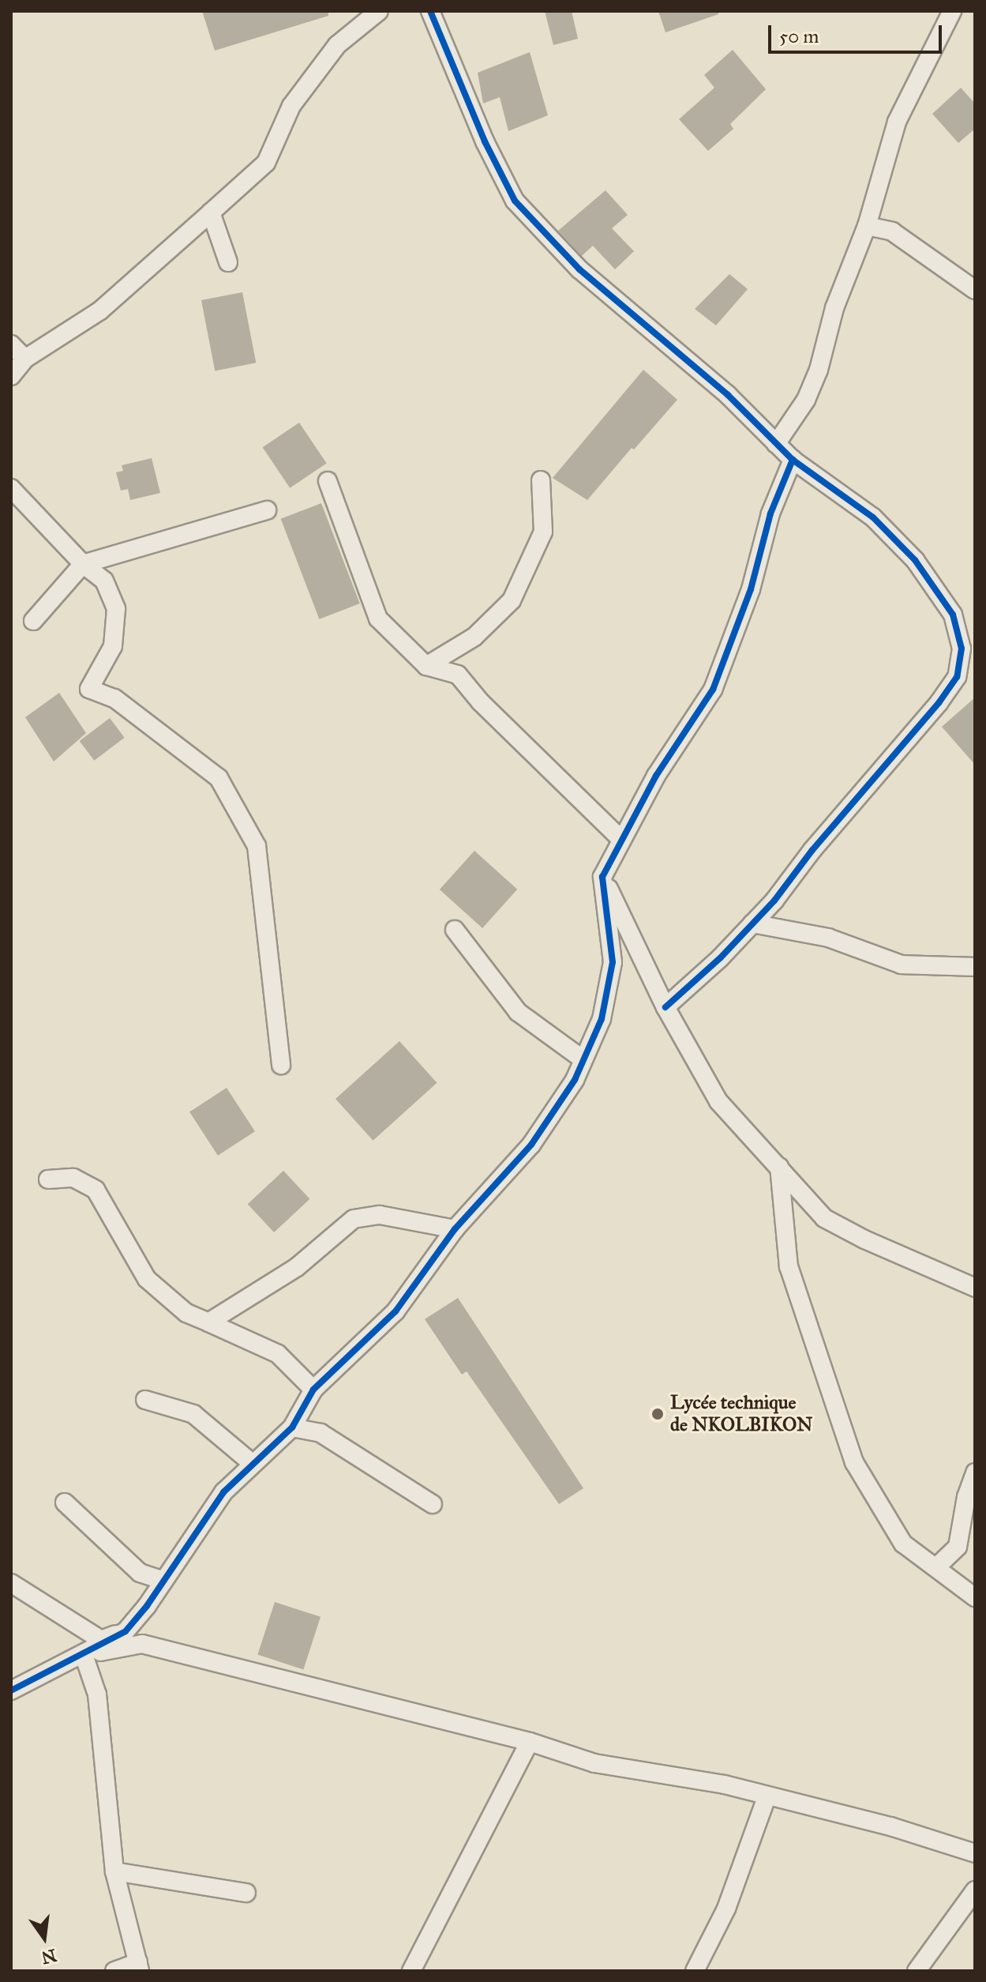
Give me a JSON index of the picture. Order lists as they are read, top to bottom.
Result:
{
  "places": ["Lycée technique de NKOLBIKON"],
  "scale_bar": "50 m",
  "north": "bottom"
}
